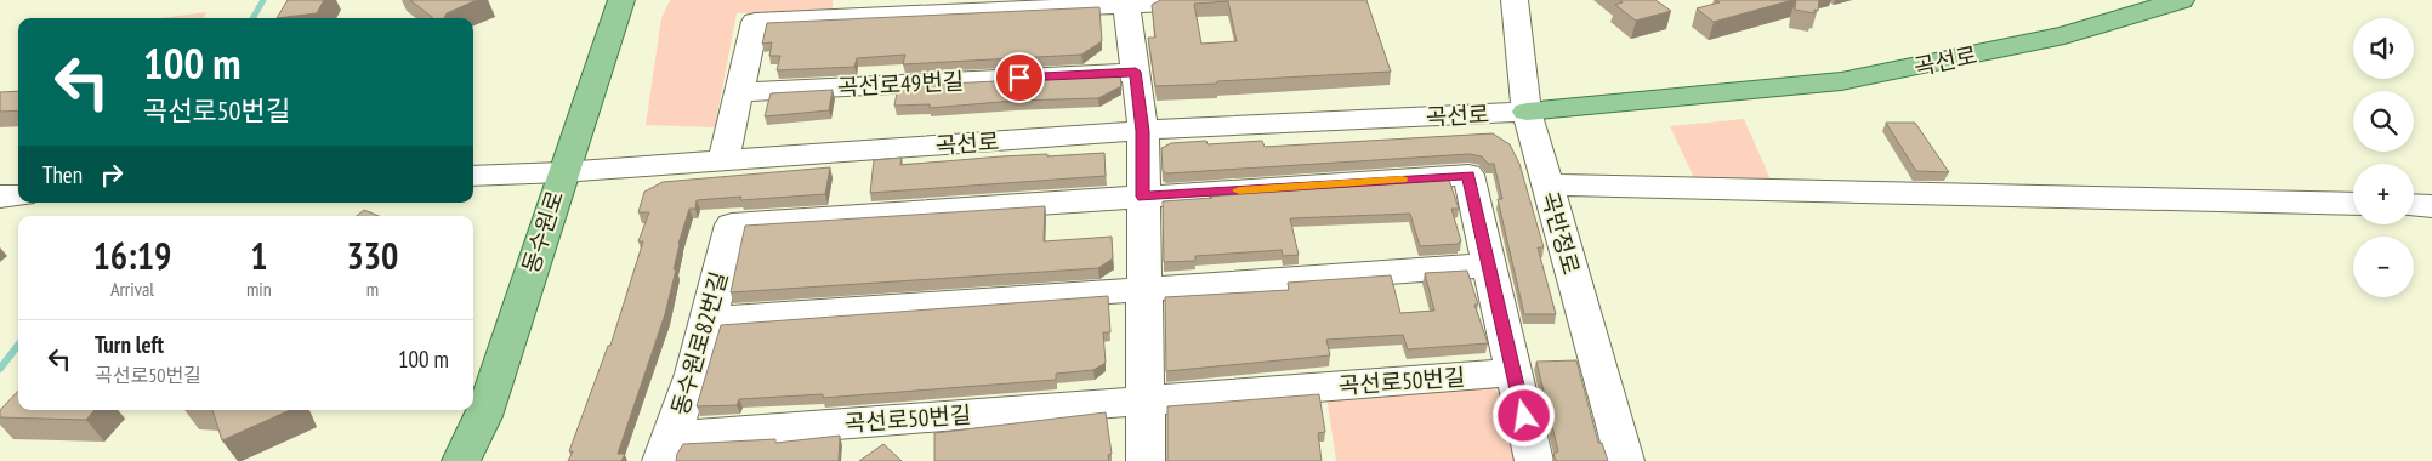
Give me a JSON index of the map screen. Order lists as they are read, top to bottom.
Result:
{
  "streets": {
    "main road": ["곡선로", "동수원로"],
    "street": [
      "곡선로49번길",
      "곡반정로",
      "동수원로82번길",
      "곡선로50번길"
    ]
  },
  "crossings": [
    ["곡선로", "동수원로"],
    ["곡선로", "곡반정로"],
    ["동수원로82번길", "곡선로50번길"]
  ],
  "page": {
    "map_buttons": ["+", "−"],
    "turn": ["100 m", "곡선로50번길"],
    "then": "Then",
    "eta": [
      "16:19",
      "Arrival",
      "1",
      "min",
      "330",
      "m"
    ],
    "list": [
      {
        "name": "Turn left",
        "note": "곡선로50번길",
        "value": "100 m"
      }
    ]
  }
}
